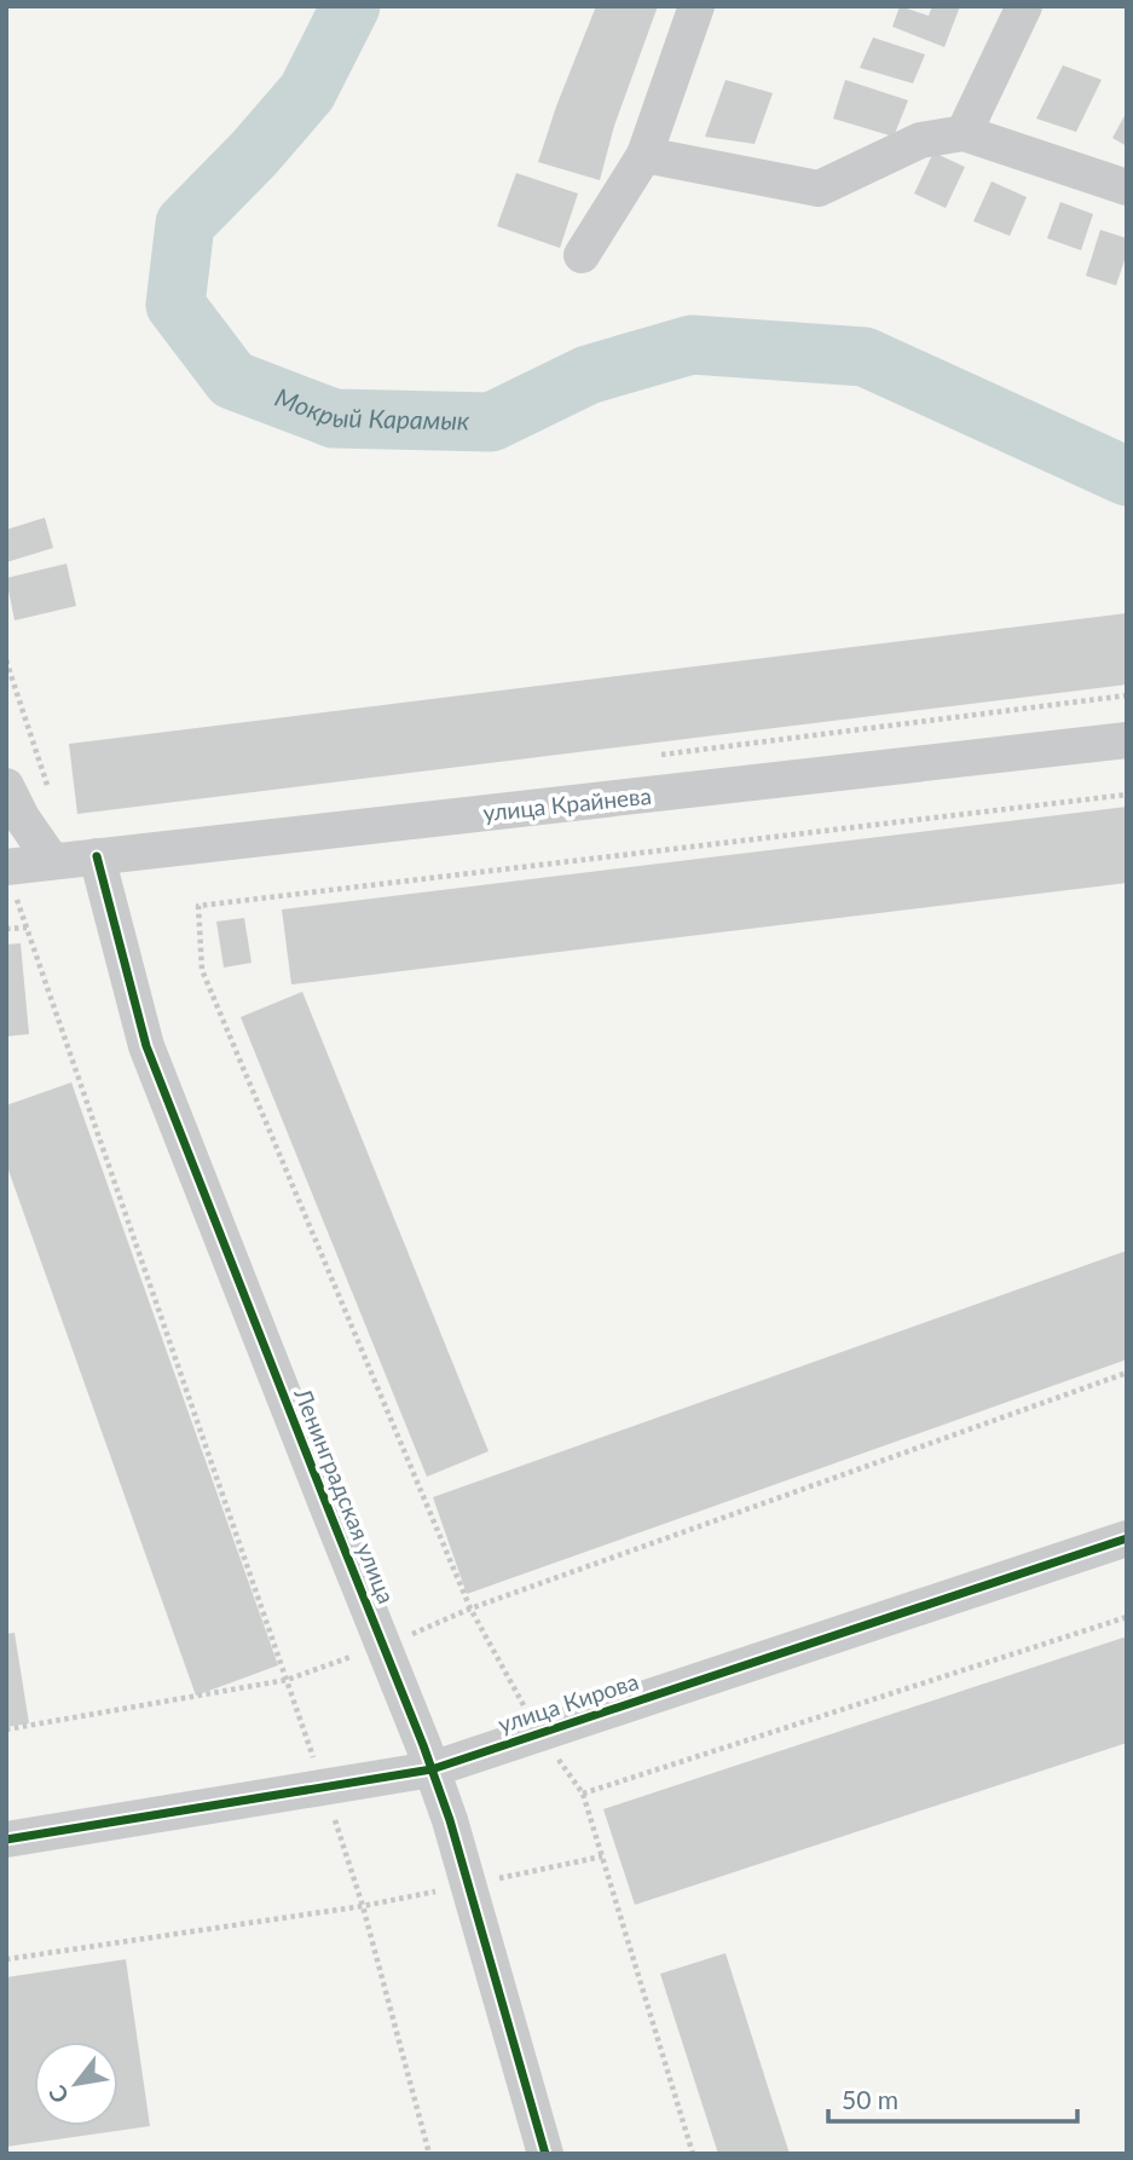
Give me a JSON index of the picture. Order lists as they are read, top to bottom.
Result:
{
  "streets": {
    "street": ["улица Крайнева", "Ленинградская улица", "улица Кирова"]
  },
  "crossings": [
    ["улица Крайнева", "Ленинградская улица"],
    ["Ленинградская улица", "улица Кирова"]
  ],
  "water": ["Мокрый Карамык"],
  "scale_bar": "50 m",
  "north": "bottom left"
}
